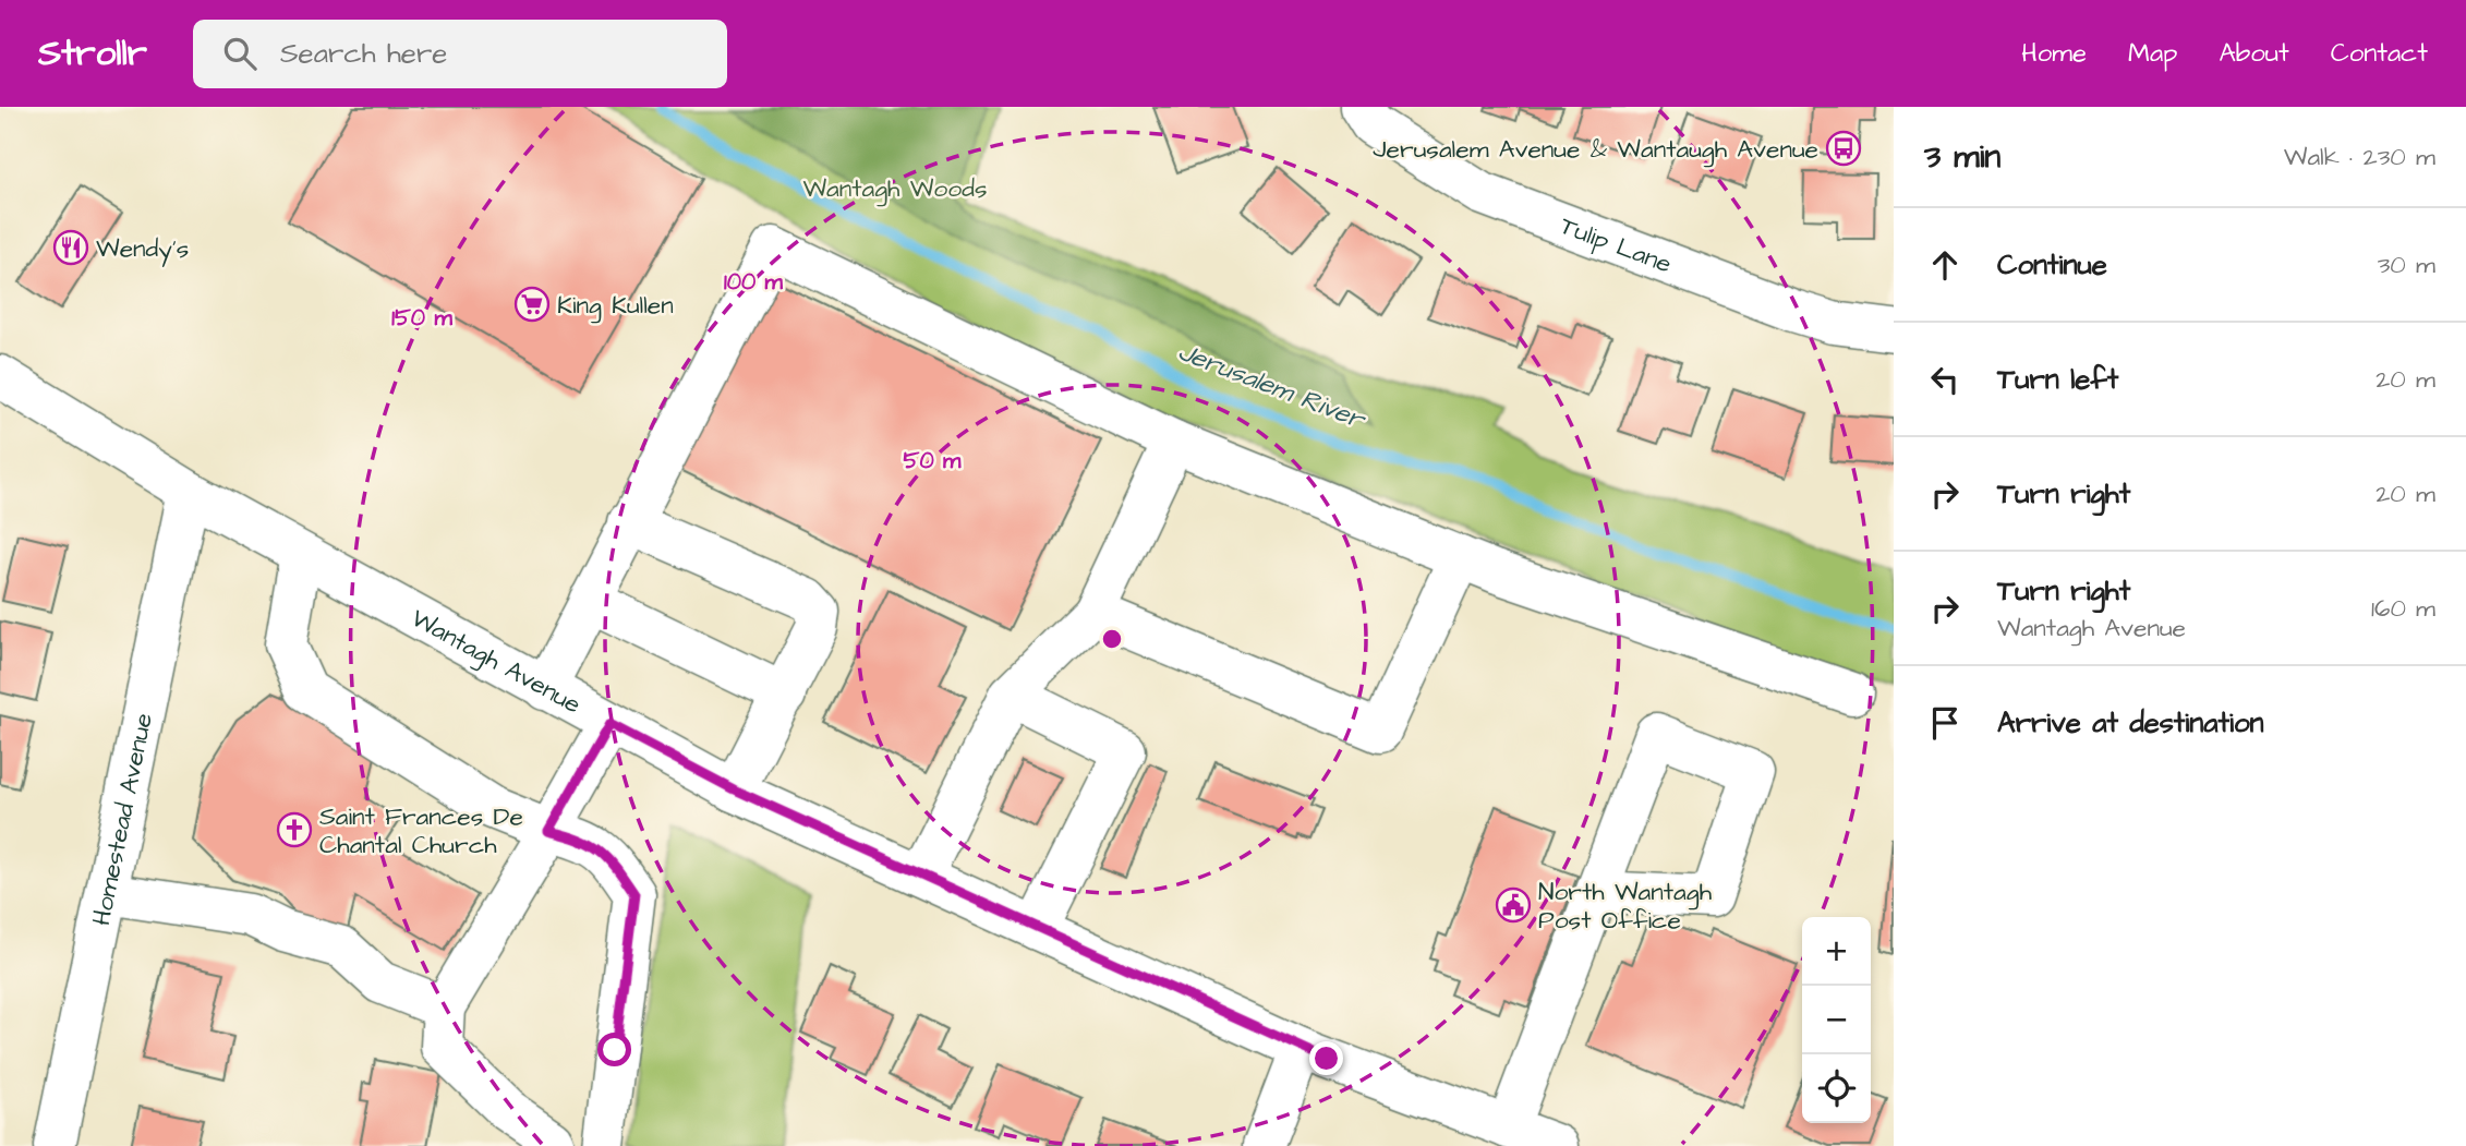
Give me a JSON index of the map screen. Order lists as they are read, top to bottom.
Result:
{
  "streets": {
    "main road": ["Tulip Lane", "Wantagh Avenue", "Homestead Avenue"]
  },
  "crossings": [
    ["Wantagh Avenue", "Homestead Avenue"]
  ],
  "water": ["Jerusalem River"],
  "parks": ["Wantagh Woods"],
  "places": {
    "bus stop": ["Jerusalem Avenue & Wantaugh Avenue"],
    "restaurant": ["Wendy's"],
    "supermarket": ["King Kullen"],
    "church": ["Saint Frances De Chantal Church"],
    "public building": ["North Wantagh Post Office"]
  },
  "page": {
    "header": "Strollr",
    "search": "Search here",
    "nav": [
      "Home",
      "Map",
      "About",
      "Contact"
    ],
    "heading": ["3 min", "Walk · 230 m"],
    "list": [
      ["Continue", "30 m"],
      ["Turn left", "20 m"],
      ["Turn right", "20 m"],
      ["Turn right", "Wantagh Avenue", "160 m"],
      "Arrive at destination"
    ],
    "map_buttons": ["+", "−"]
  },
  "rings": ["100 m", "150 m", "50 m"]
}
